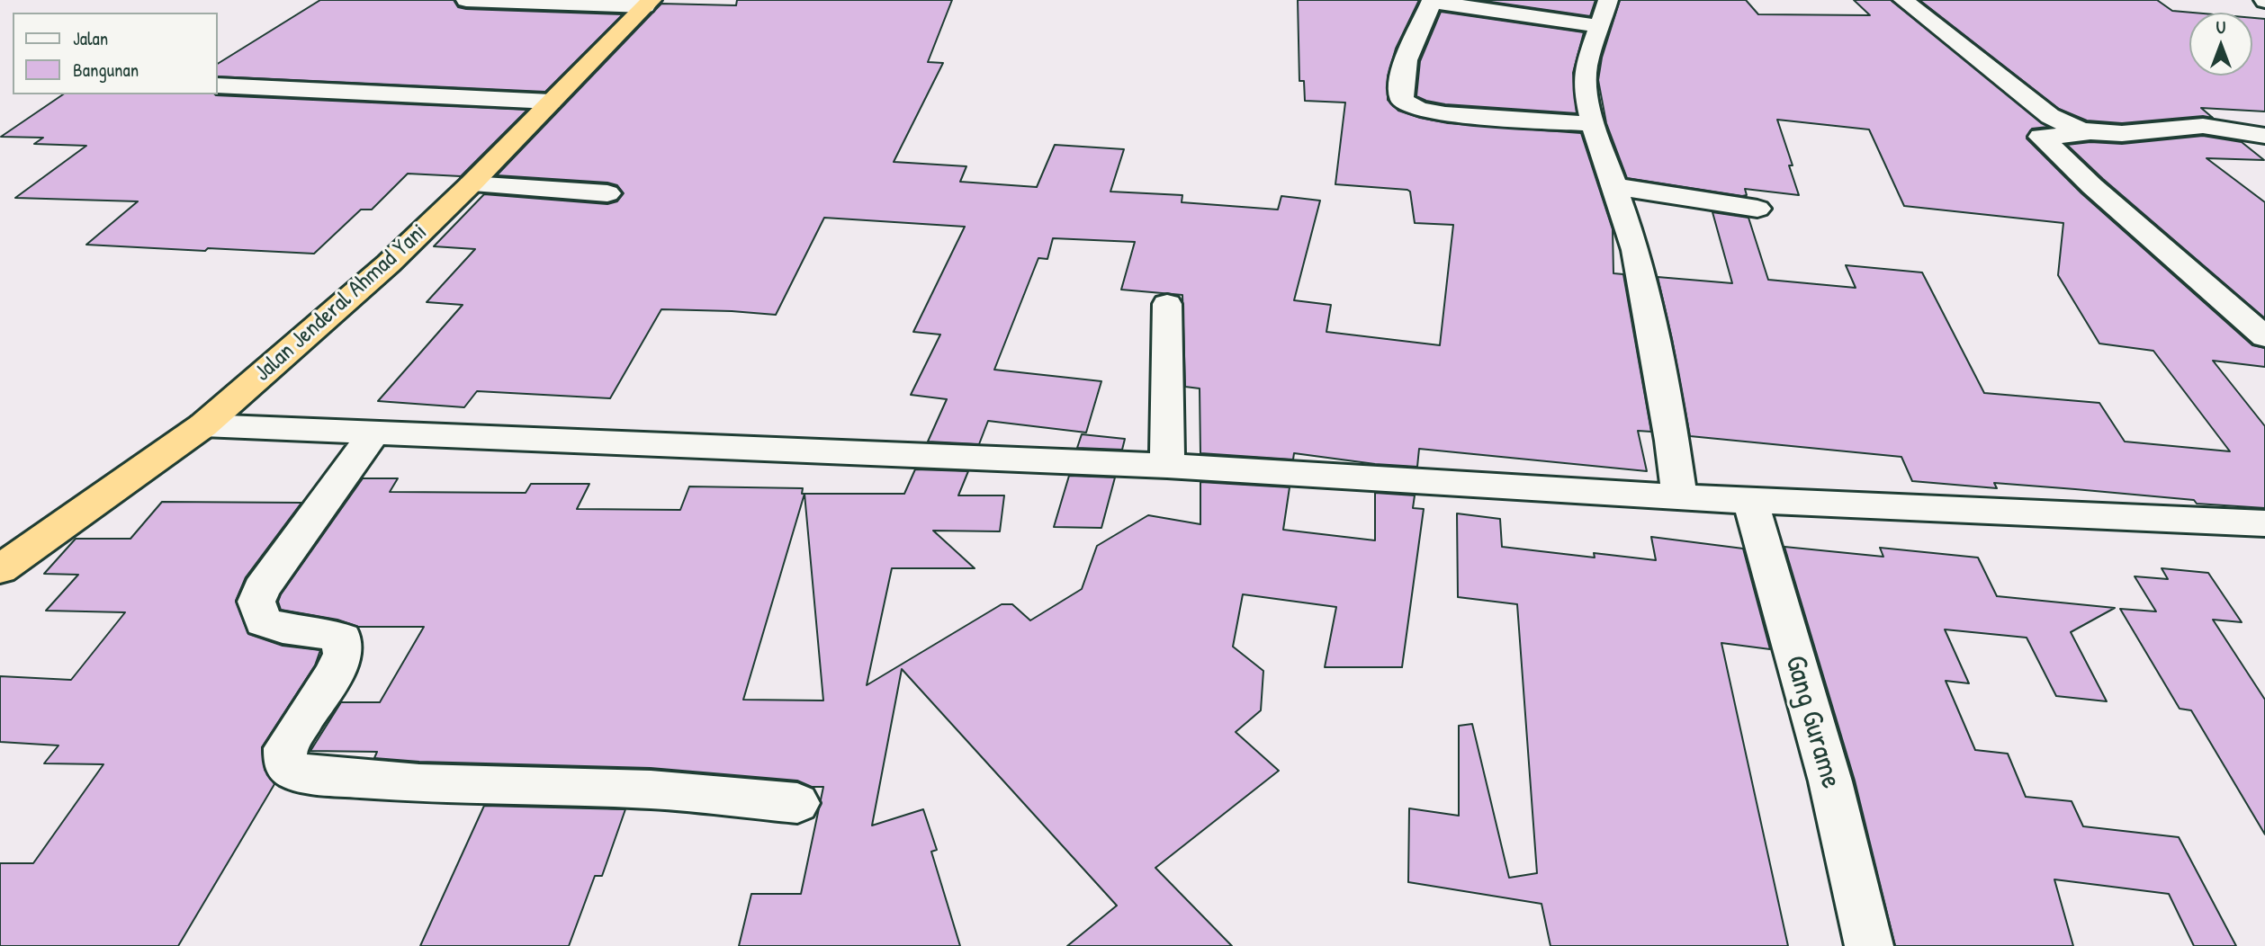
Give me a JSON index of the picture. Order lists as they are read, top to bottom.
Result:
{
  "streets": {
    "highway": ["Jalan Jenderal Ahmad Yani"],
    "street": ["Gang Gurame"]
  },
  "legend": ["Jalan", "Bangunan"],
  "north": "top"
}
